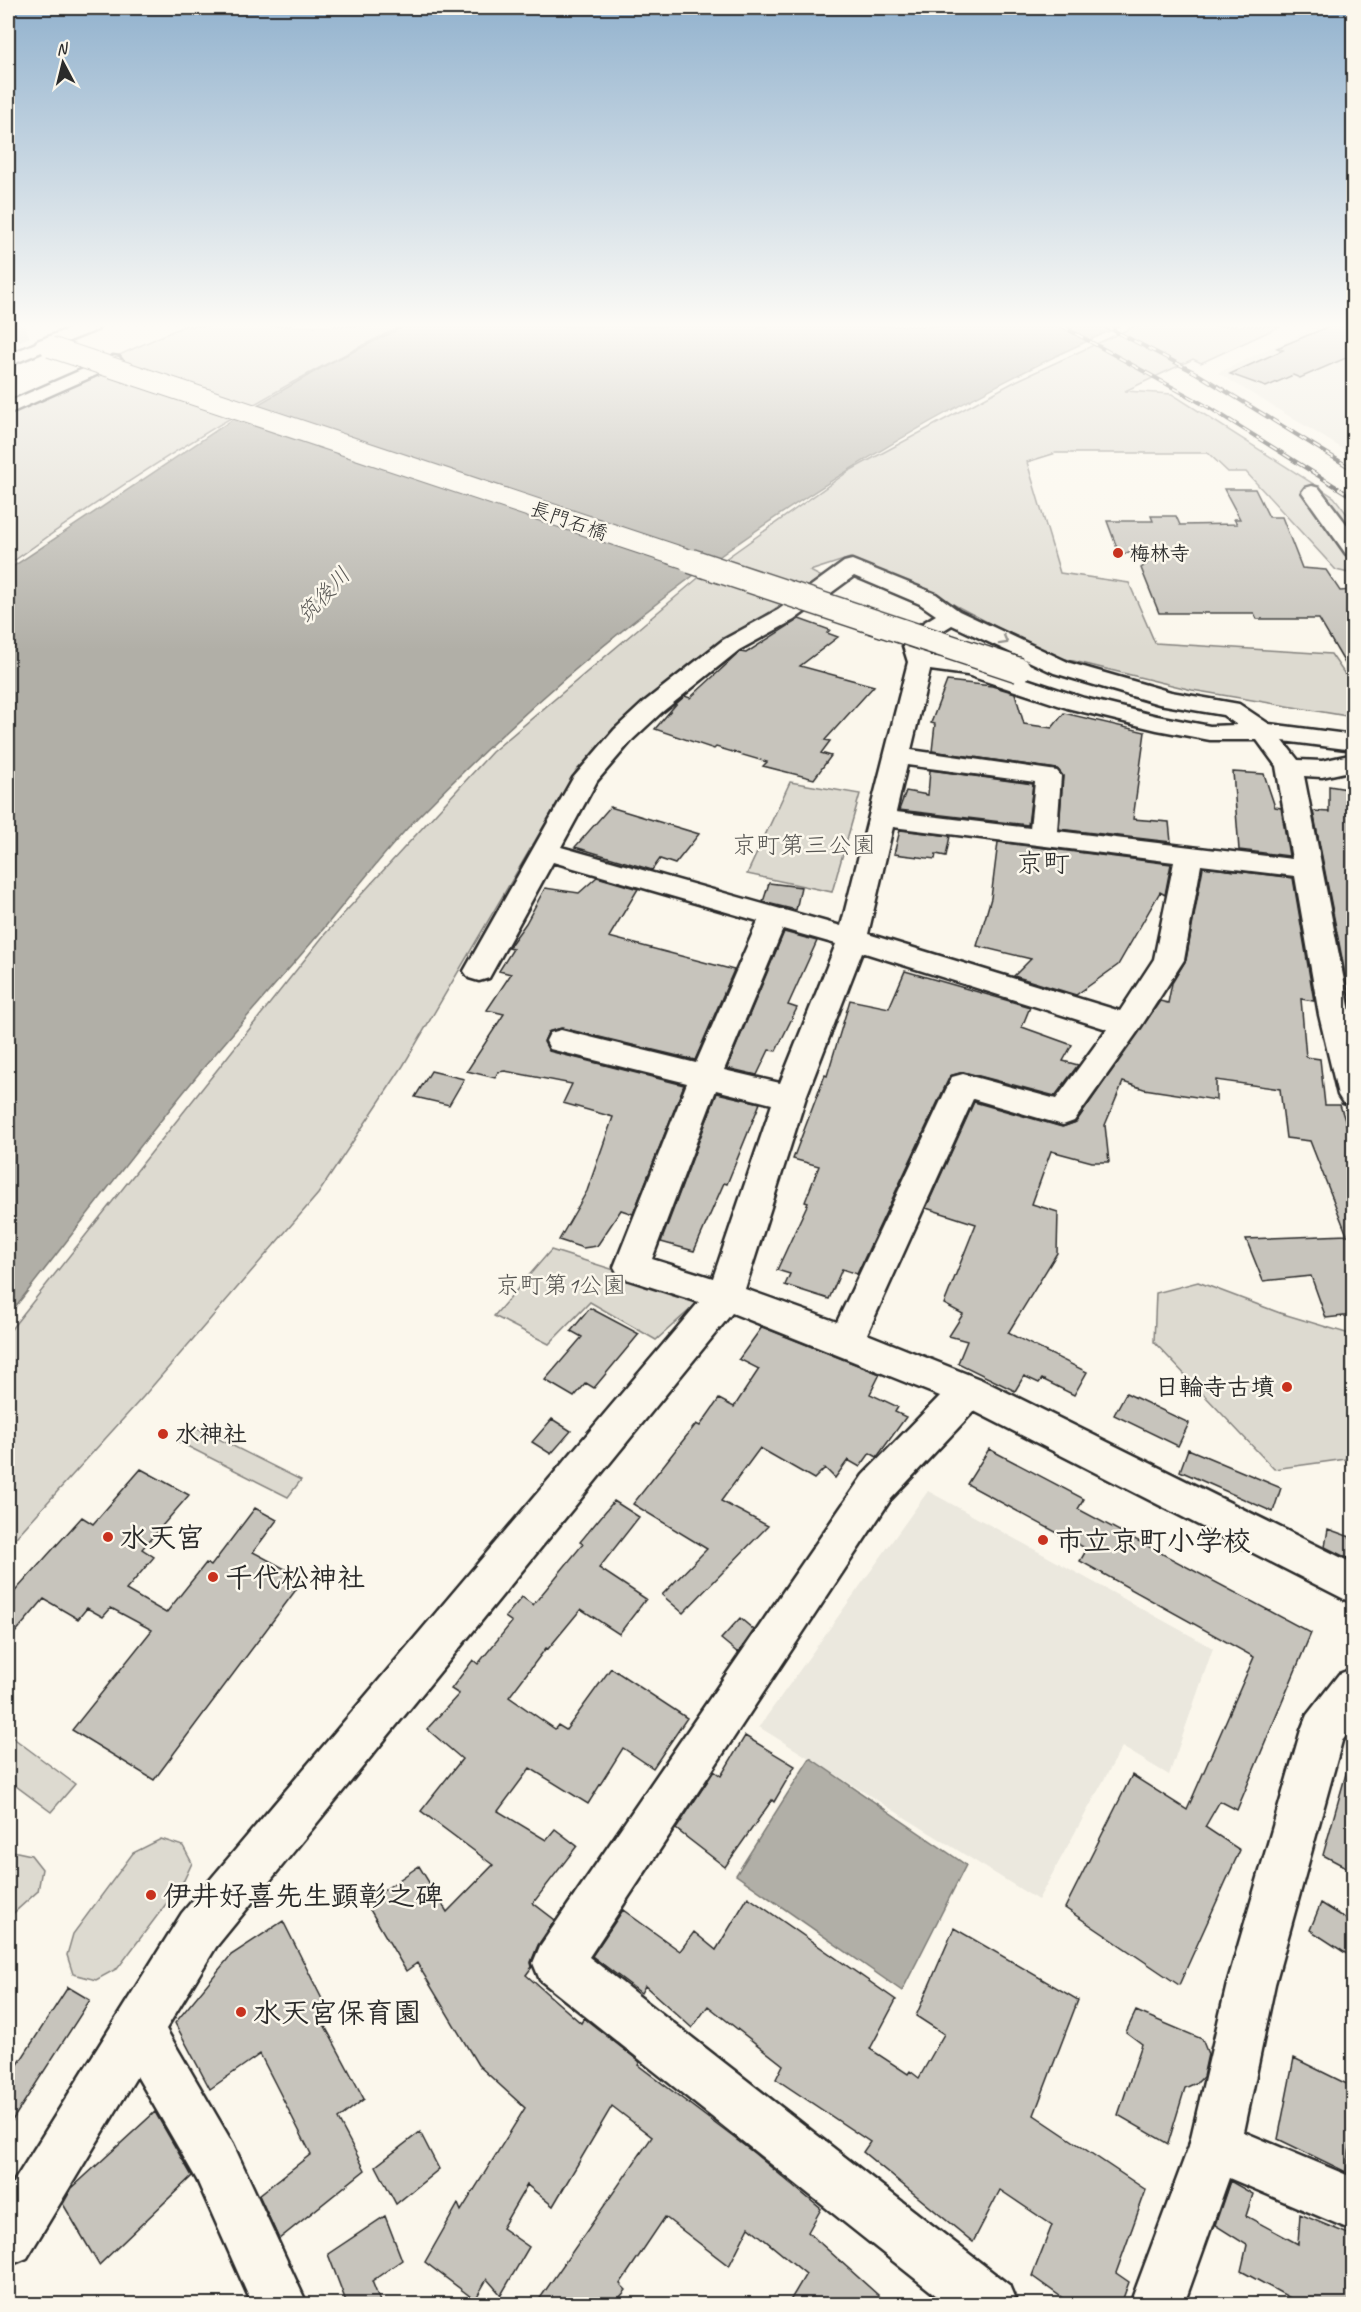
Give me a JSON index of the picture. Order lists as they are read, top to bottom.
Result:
{
  "streets": {
    "street": ["長門石橋"]
  },
  "districts": ["京町"],
  "water": ["筑後川"],
  "parks": ["京町第三公園", "京町第1公園"],
  "places": [
    "梅林寺",
    "日輪寺古墳",
    "水神社",
    "水天宮",
    "市立京町小学校",
    "千代松神社",
    "伊井好喜先生顕彰之碑",
    "水天宮保育園"
  ],
  "north": "top"
}
